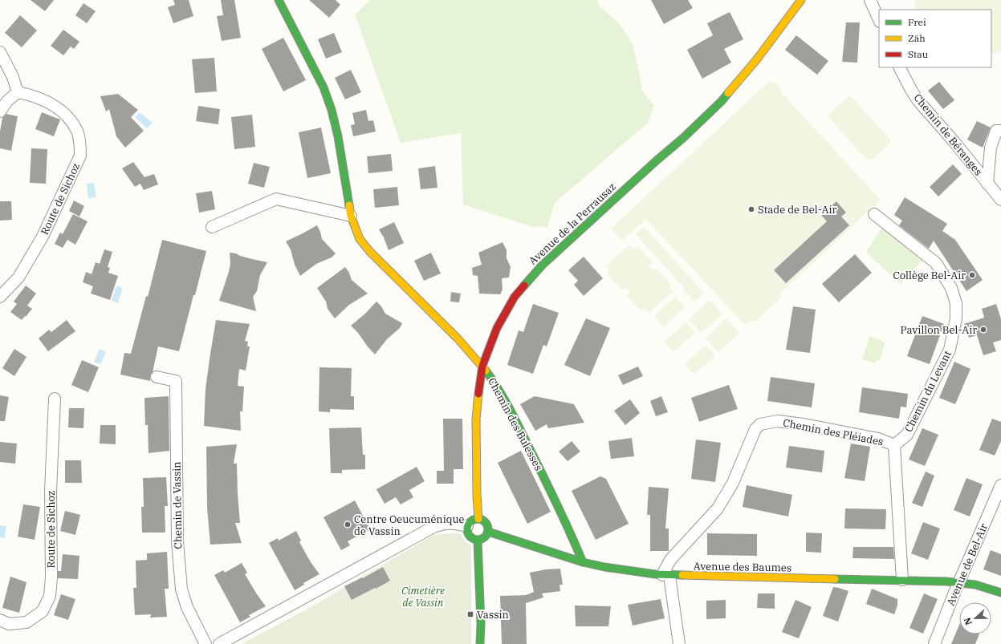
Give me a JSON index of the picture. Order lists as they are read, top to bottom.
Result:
{
  "streets": {
    "street": [
      "Chemin de Béranges",
      "Route de Sichoz",
      "Avenue de la Perrausaz",
      "Chemin du Levant",
      "Chemin des Bulesses",
      "Chemin des Pléiades",
      "Chemin de Vassin",
      "Avenue de Bel-Air",
      "Avenue des Baumes"
    ]
  },
  "crossings": [
    ["Avenue de la Perrausaz", "Chemin des Bulesses"],
    ["Avenue de la Perrausaz", "Avenue des Baumes"],
    ["Chemin du Levant", "Chemin des Pléiades"],
    ["Chemin des Bulesses", "Avenue des Baumes"],
    ["Chemin des Pléiades", "Avenue des Baumes"],
    ["Avenue de Bel-Air", "Avenue des Baumes"]
  ],
  "parks": ["Cimetière de Vassin"],
  "places": {
    "other": [
      "Stade de Bel-Air",
      "Collège Bel-Air",
      "Pavillon Bel-Air",
      "Centre Oeucuménique de Vassin"
    ],
    "transit": ["Vassin"]
  },
  "legend": ["Frei", "Zäh", "Stau"],
  "north": "left"
}
